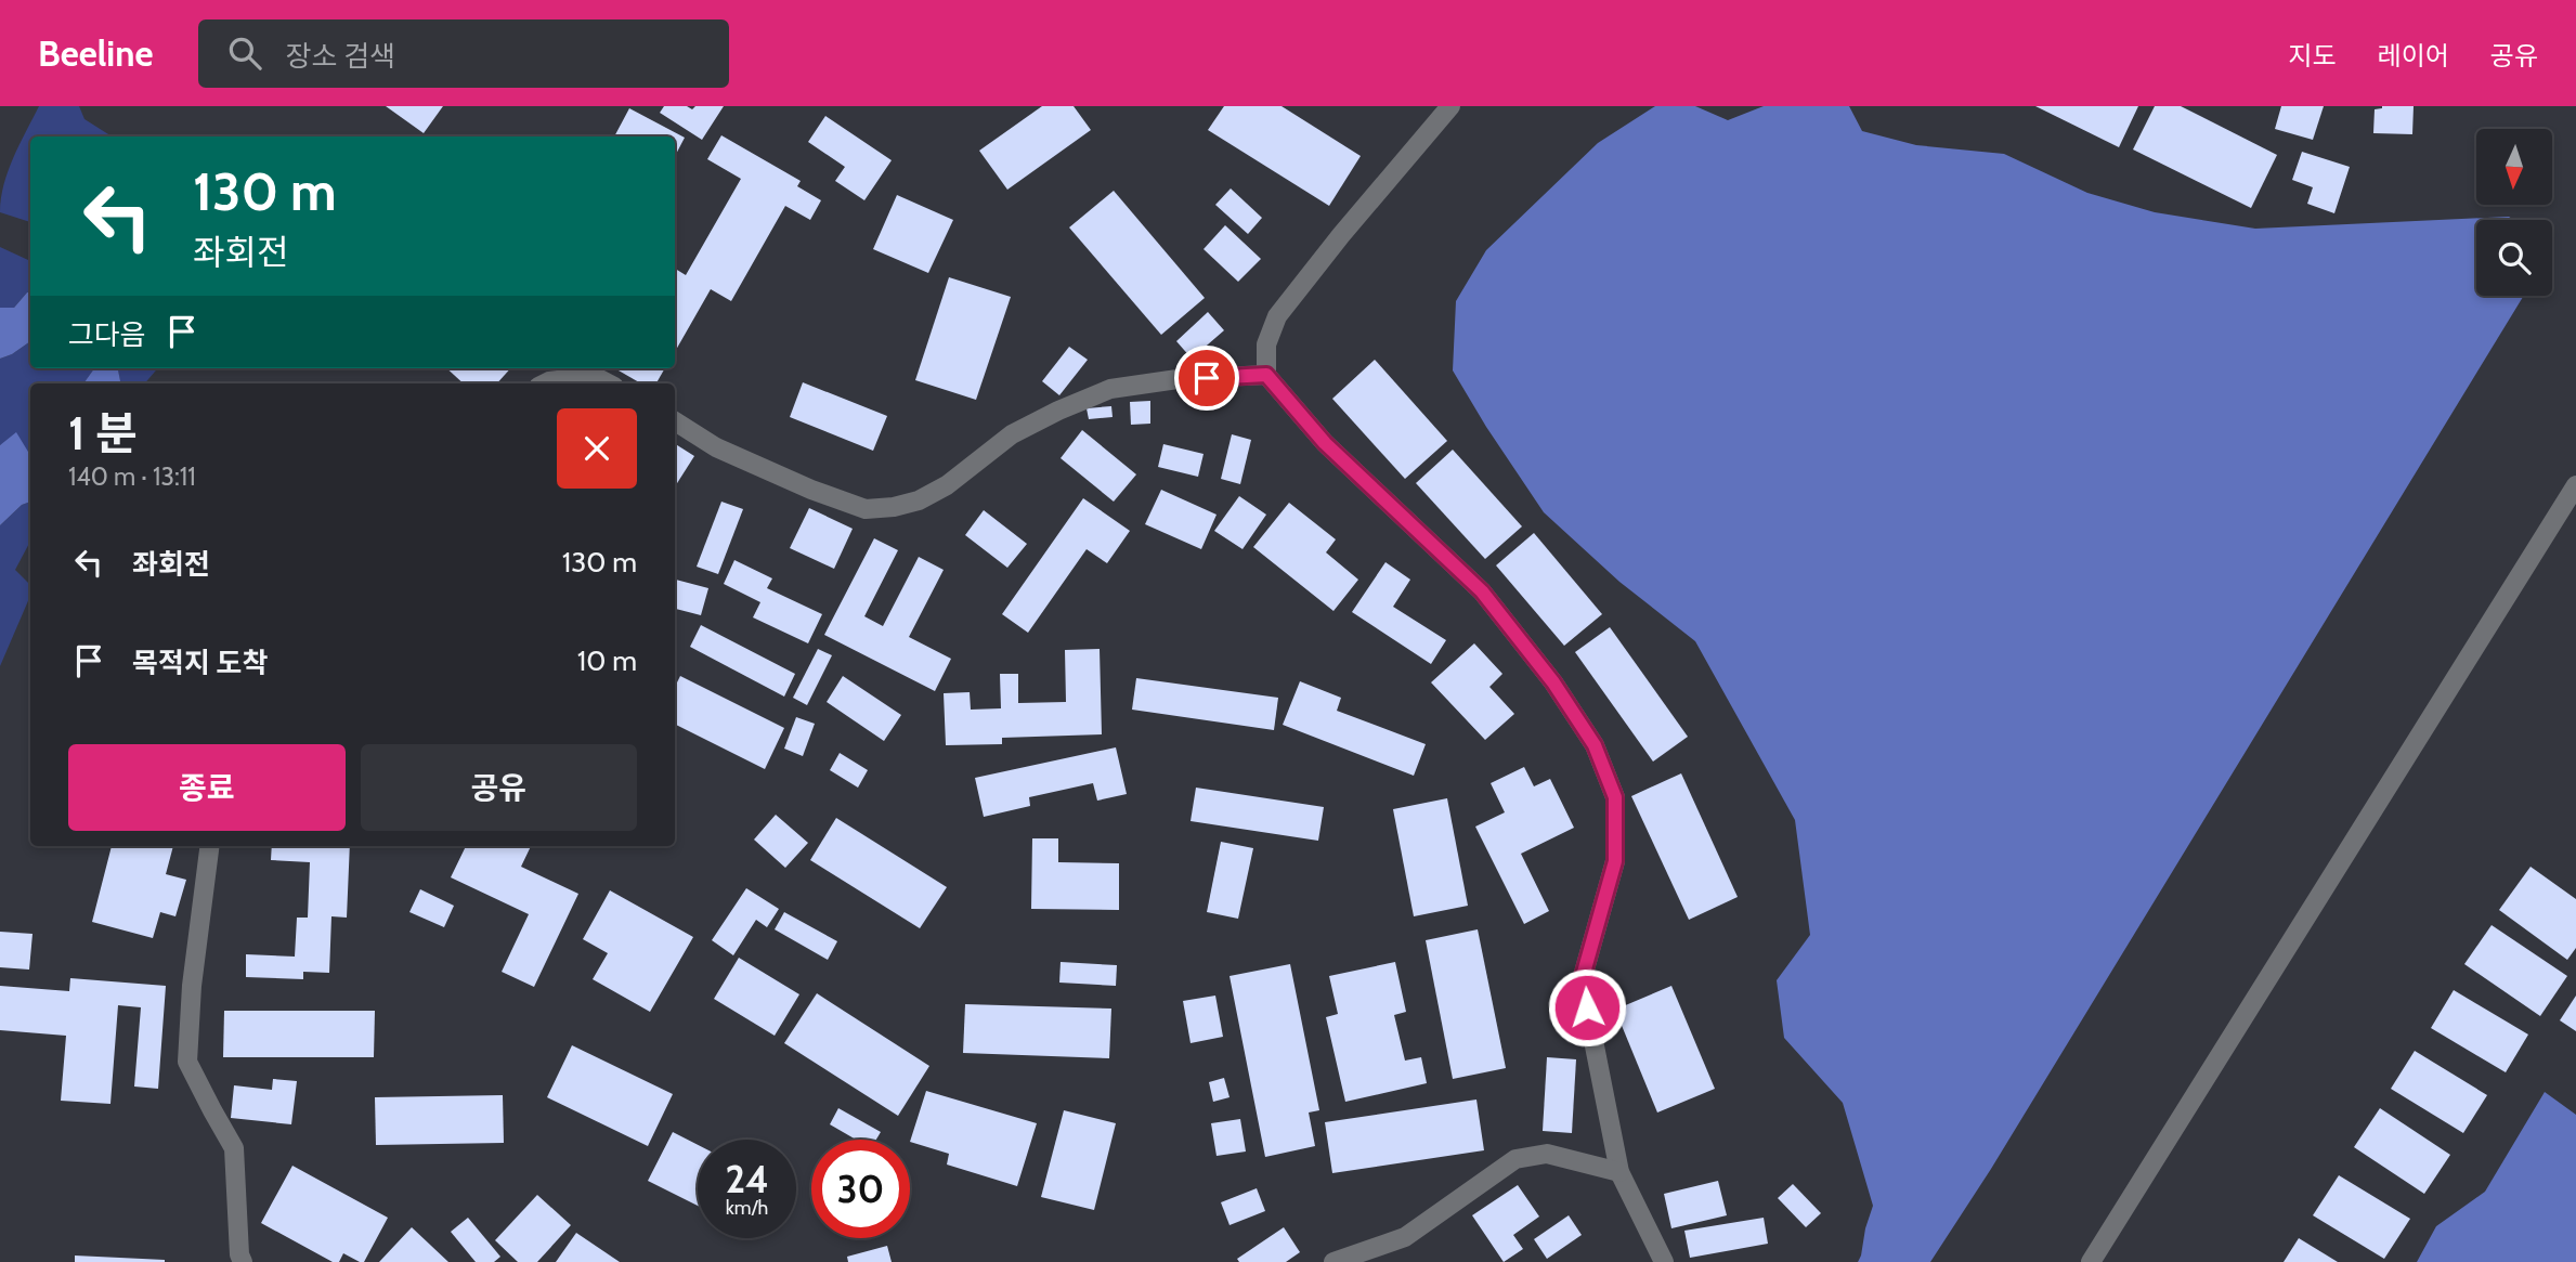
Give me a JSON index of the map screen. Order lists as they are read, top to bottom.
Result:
{
  "north": "bottom",
  "page": {
    "header": "Beeline",
    "search": "장소 검색",
    "nav": ["지도", "레이어", "공유"],
    "turn": ["130 m", "좌회전"],
    "then": "그다음",
    "heading": ["1 분", "140 m · 13:11"],
    "list": [
      {
        "name": "좌회전",
        "value": "130 m"
      },
      {
        "name": "목적지 도착",
        "value": "10 m"
      }
    ],
    "buttons": ["종료", "공유"],
    "speed": "24 km/h",
    "limit": "30"
  }
}
